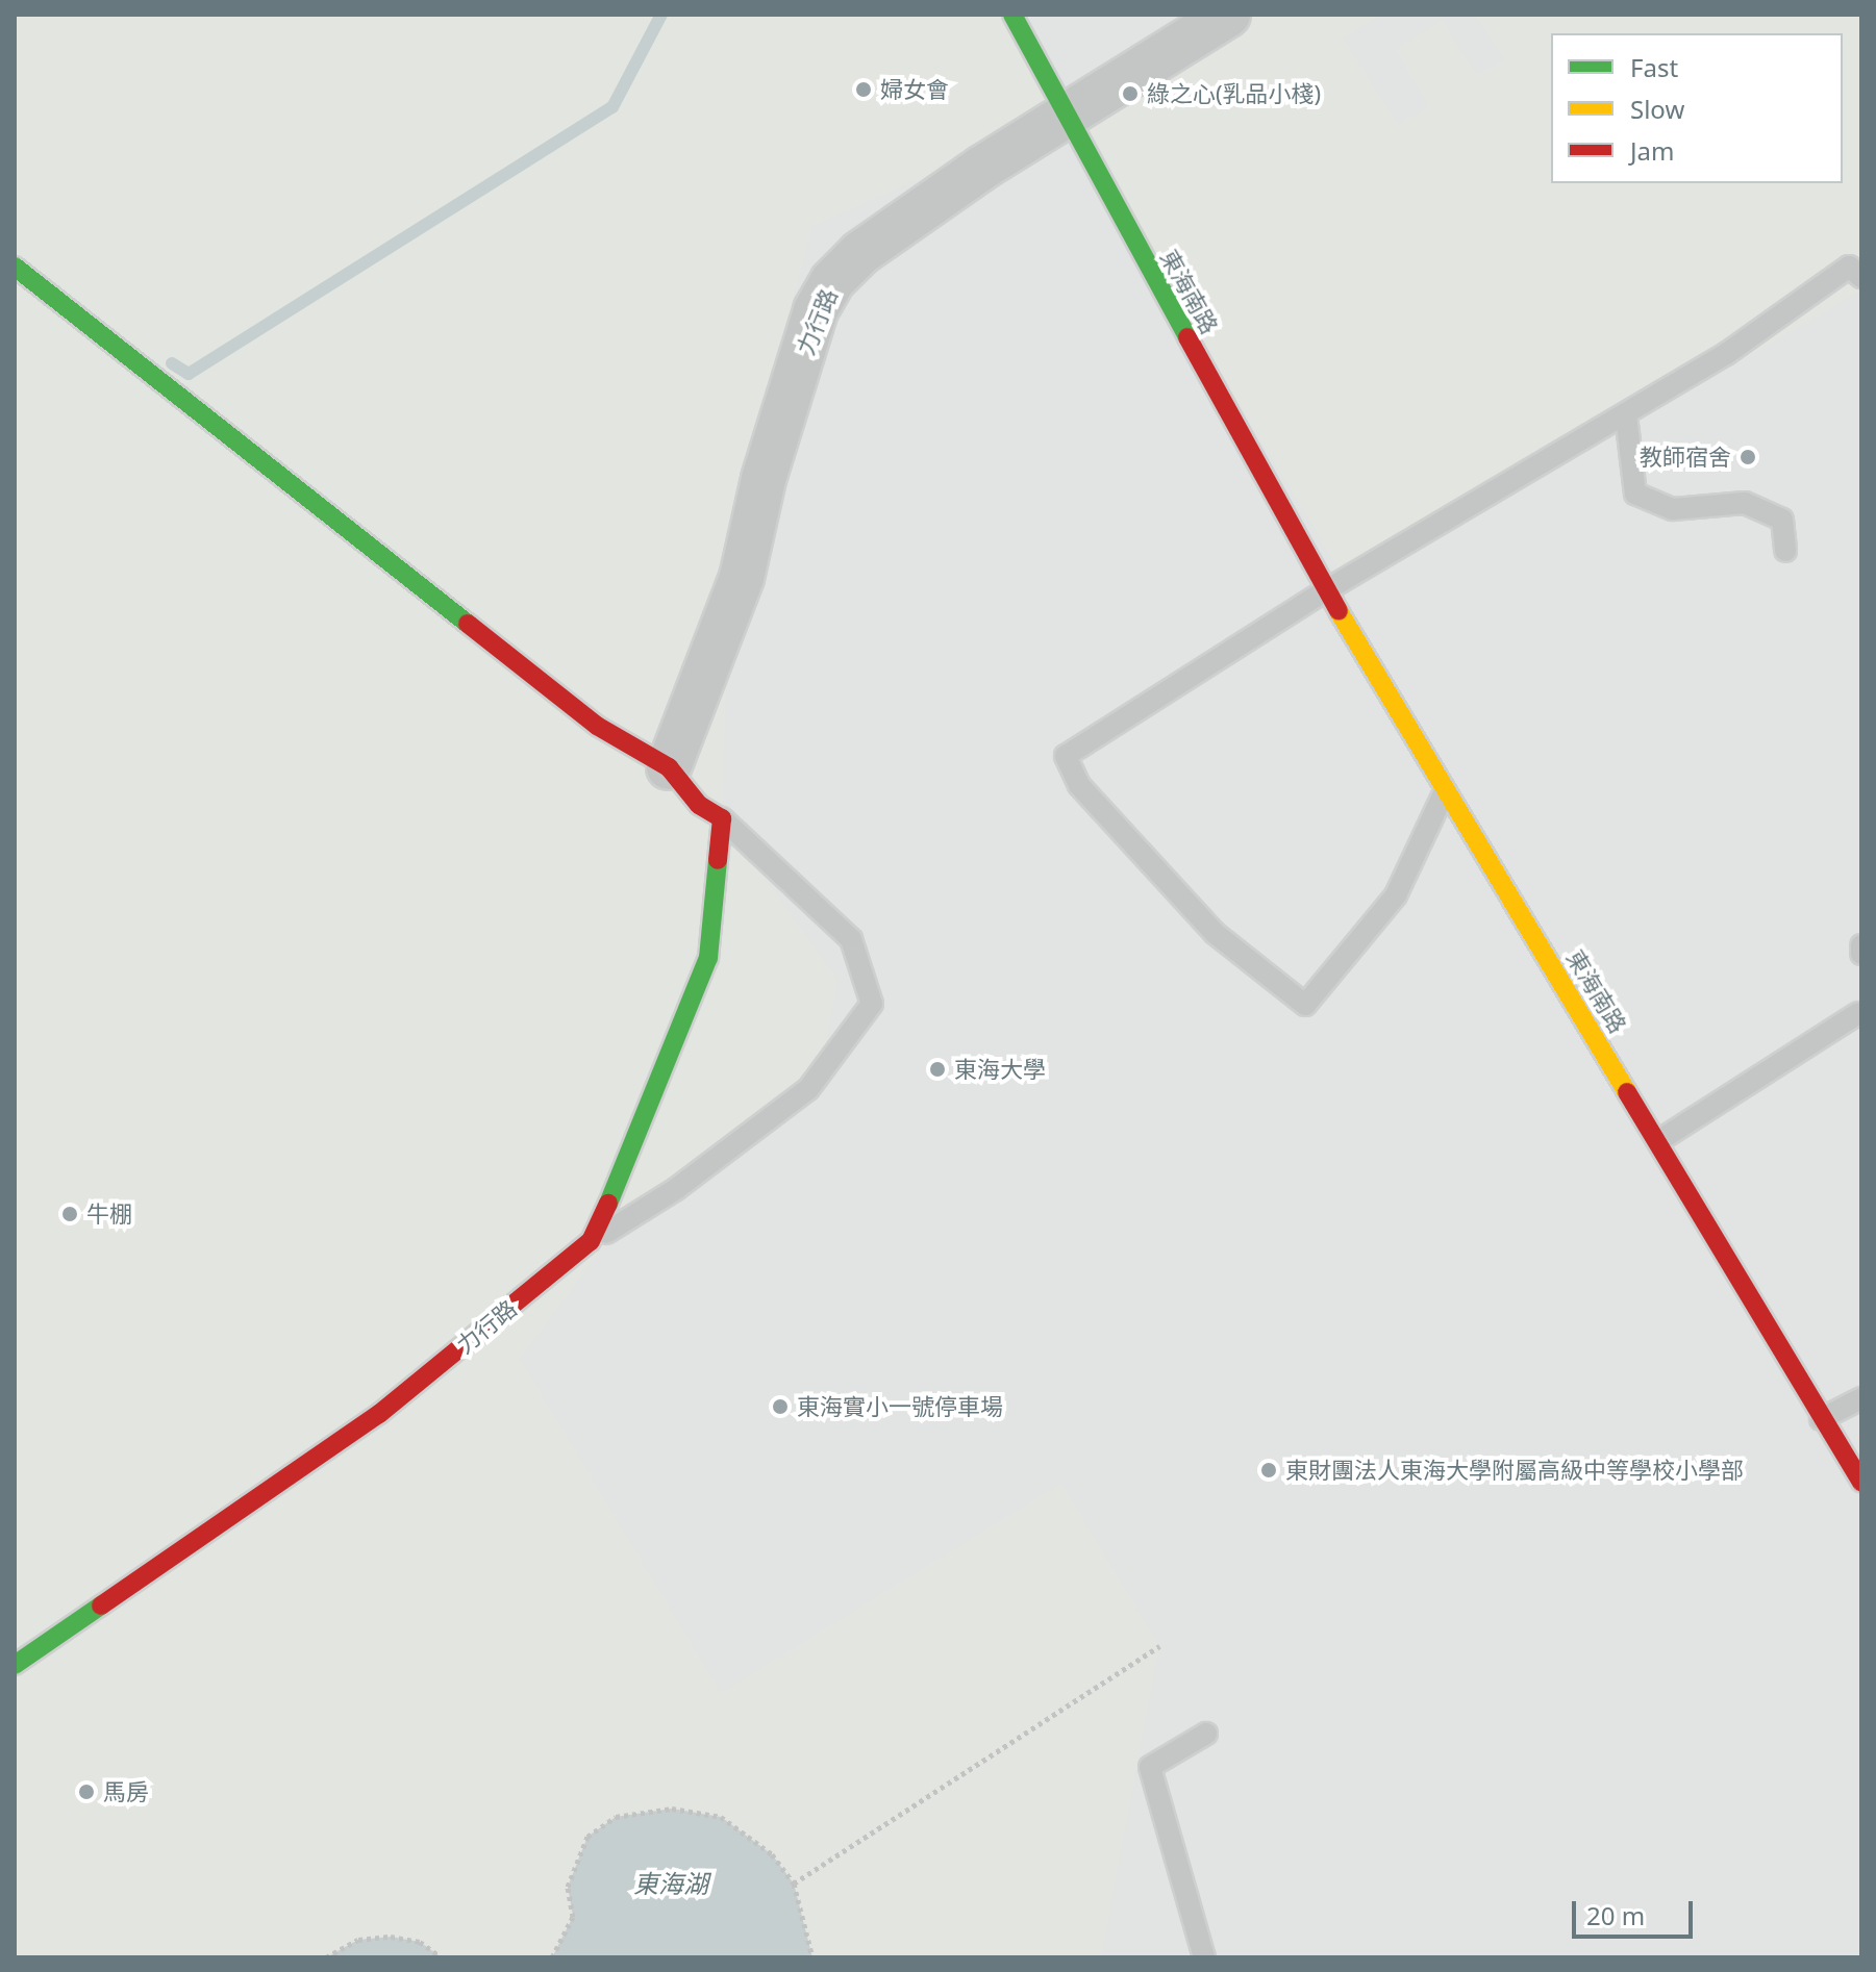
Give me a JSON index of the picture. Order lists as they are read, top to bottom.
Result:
{
  "streets": {
    "street": ["東海南路", "力行路"]
  },
  "crossings": [
    ["東海南路", "力行路"]
  ],
  "water": ["東海湖"],
  "places": [
    "婦女會",
    "綠之心(乳品小棧)",
    "教師宿舍",
    "東海大學",
    "牛棚",
    "東海實小一號停車場",
    "東財團法人東海大學附屬高級中等學校小學部",
    "馬房"
  ],
  "legend": ["Fast", "Slow", "Jam"],
  "scale_bar": "20 m"
}
